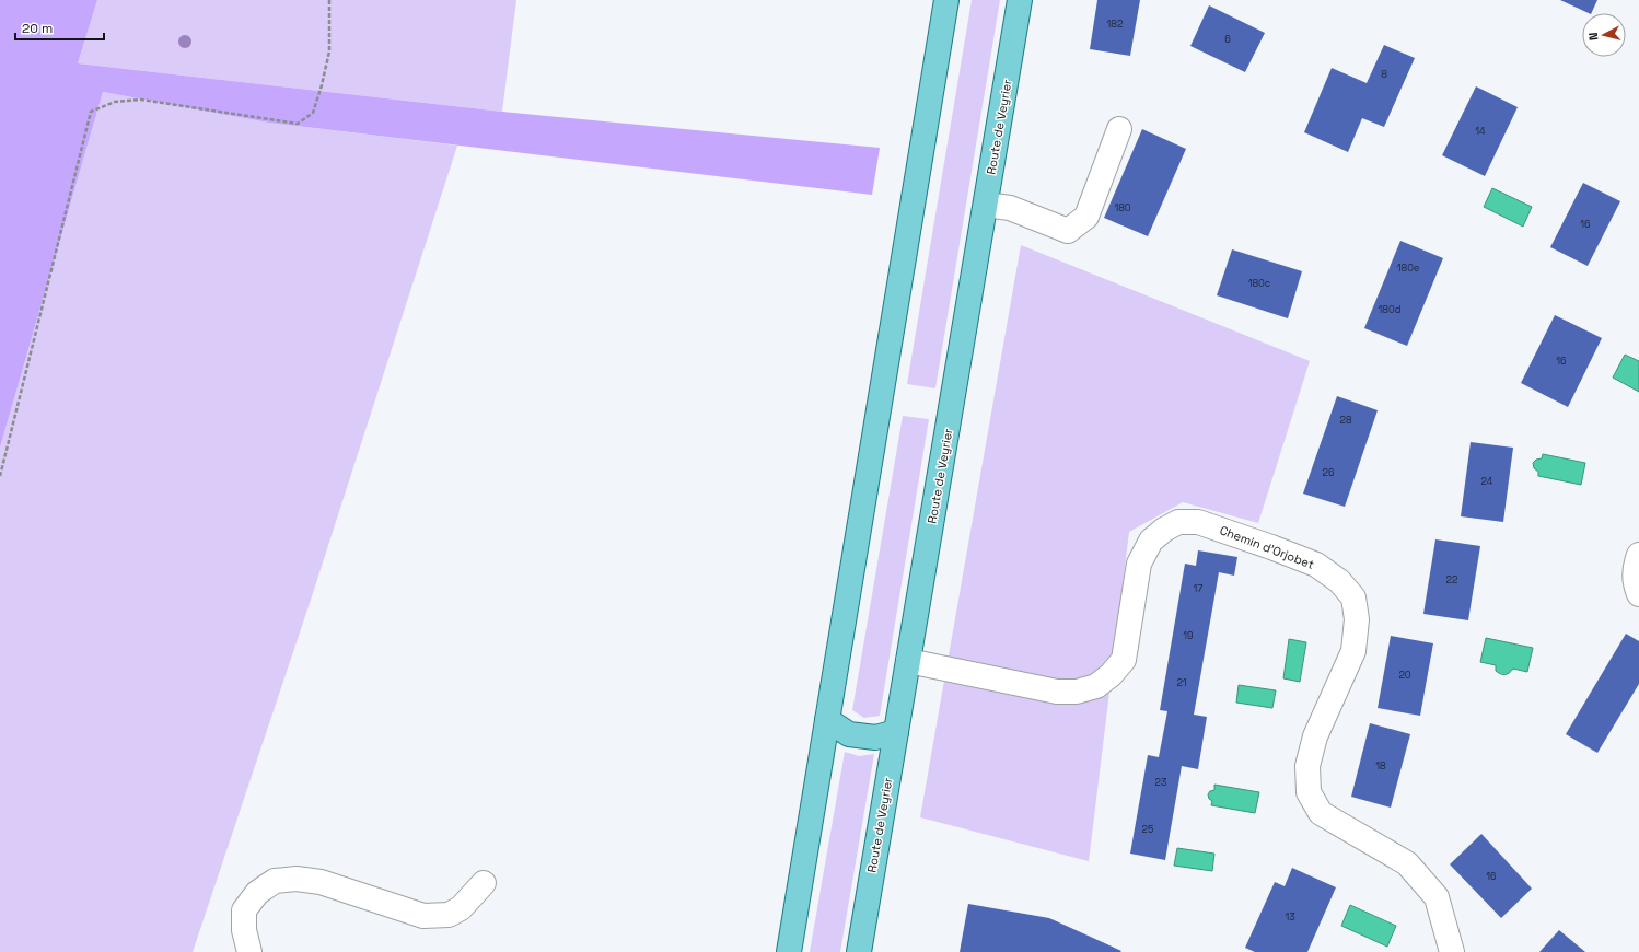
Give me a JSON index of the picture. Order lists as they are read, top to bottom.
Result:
{
  "streets": {
    "main road": ["Route de Veyrier"],
    "street": ["Chemin d'Orjobet"]
  },
  "crossings": [
    ["Route de Veyrier", "Chemin d'Orjobet"]
  ],
  "house_numbers": [
    "182",
    "6",
    "8",
    "14",
    "180",
    "16",
    "180e",
    "180c",
    "180d",
    "16",
    "28",
    "26",
    "24",
    "22",
    "17",
    "19",
    "20",
    "21",
    "18",
    "23",
    "25",
    "16",
    "13"
  ],
  "scale_bar": "20 m",
  "north": "left"
}
